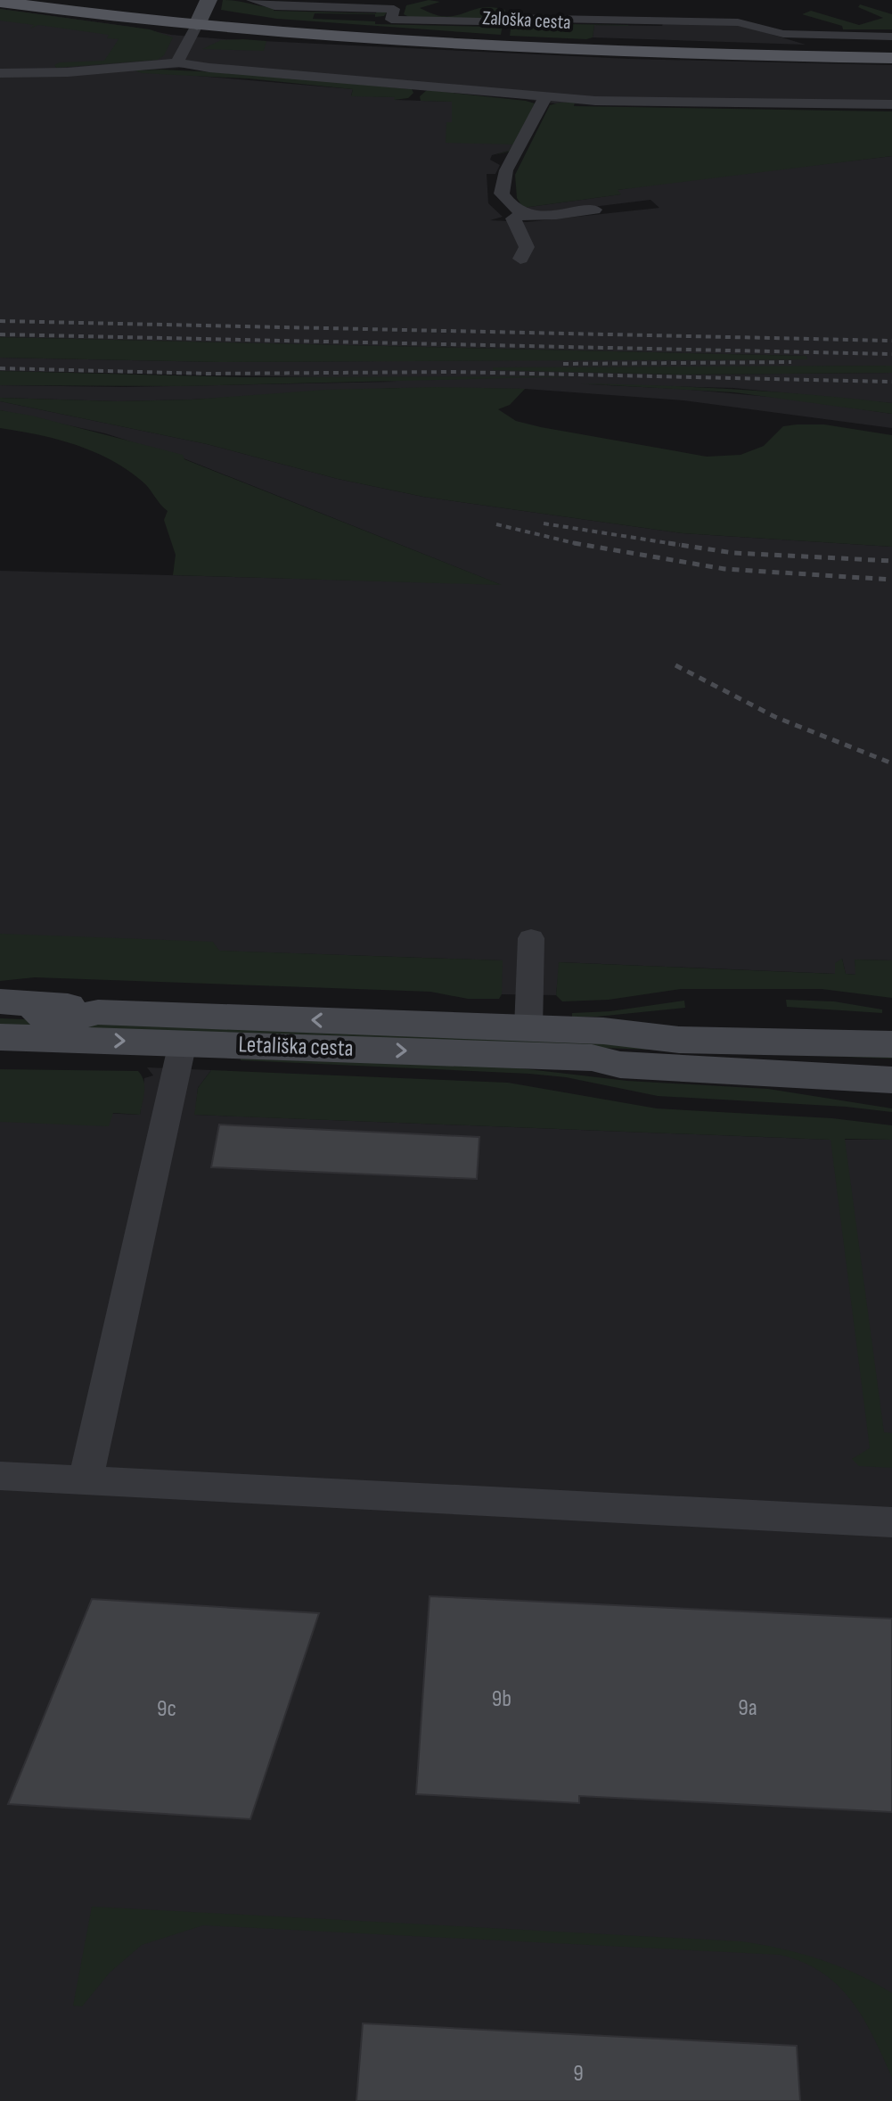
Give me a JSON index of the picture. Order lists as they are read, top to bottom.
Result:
{
  "streets": {
    "main road": ["Zaloška cesta", "Letališka cesta"]
  },
  "house_numbers": [
    "9b",
    "9a",
    "9c",
    "9"
  ]
}
